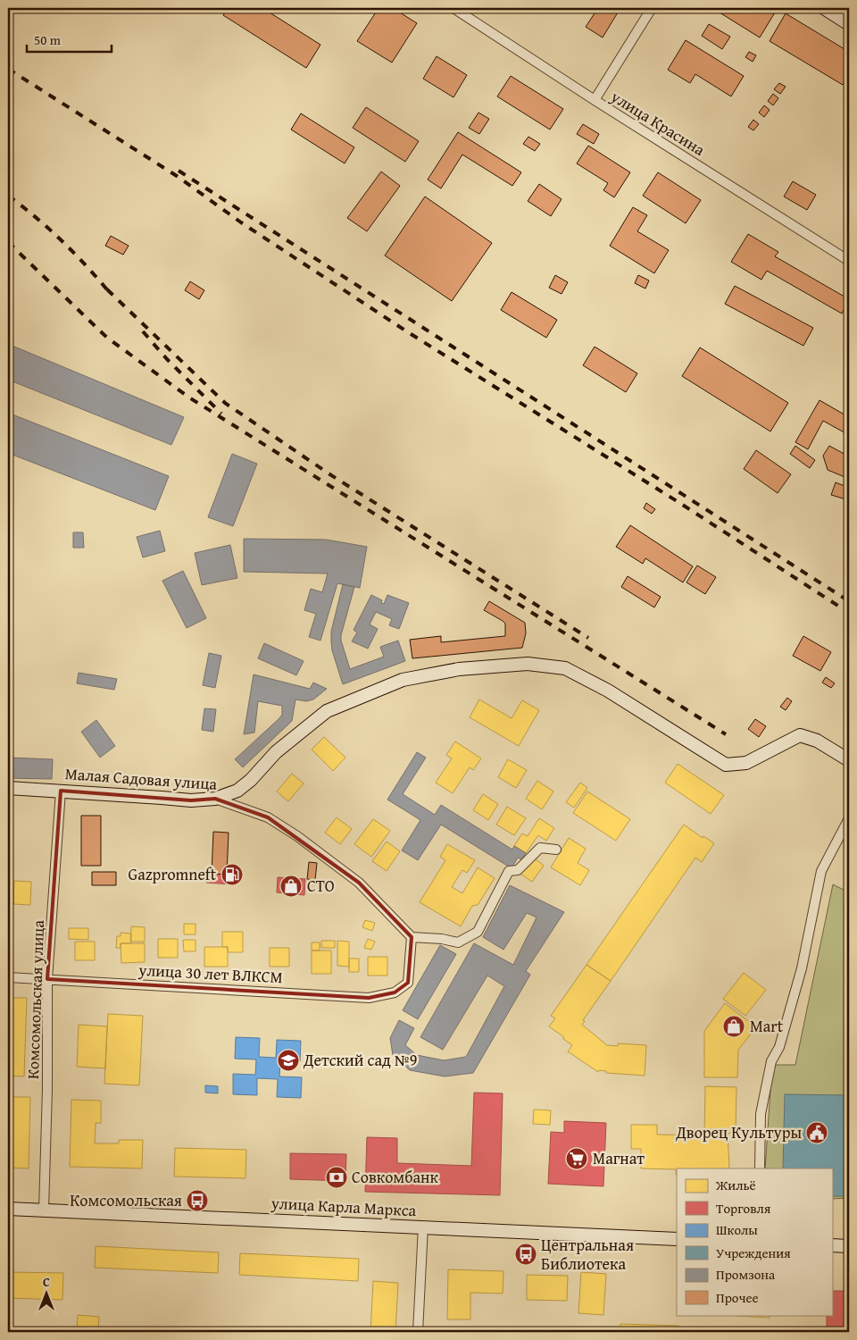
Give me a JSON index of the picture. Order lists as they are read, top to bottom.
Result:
{
  "streets": {
    "street": [
      "улица Красина",
      "Малая Садовая улица",
      "улица 30 лет ВЛКСМ",
      "Комсомольская улица",
      "улица Карла Маркса"
    ]
  },
  "crossings": [
    ["Малая Садовая улица", "улица 30 лет ВЛКСМ"],
    ["Малая Садовая улица", "Комсомольская улица"],
    ["улица 30 лет ВЛКСМ", "Комсомольская улица"],
    ["Комсомольская улица", "улица Карла Маркса"]
  ],
  "places": {
    "fuel station": ["Gazpromneft"],
    "shop": ["СТО", "Mart"],
    "school or university": ["Детский сад №9"],
    "public building": ["Дворец Культуры"],
    "supermarket": ["Магнат"],
    "bank": ["Совкомбанк"],
    "bus stop": ["Комсомольская", "Центральная Библиотека"]
  },
  "legend": [
    "Жильё",
    "Торговля",
    "Школы",
    "Учреждения",
    "Промзона",
    "Прочее"
  ],
  "scale_bar": "50 m",
  "north": "top"
}
